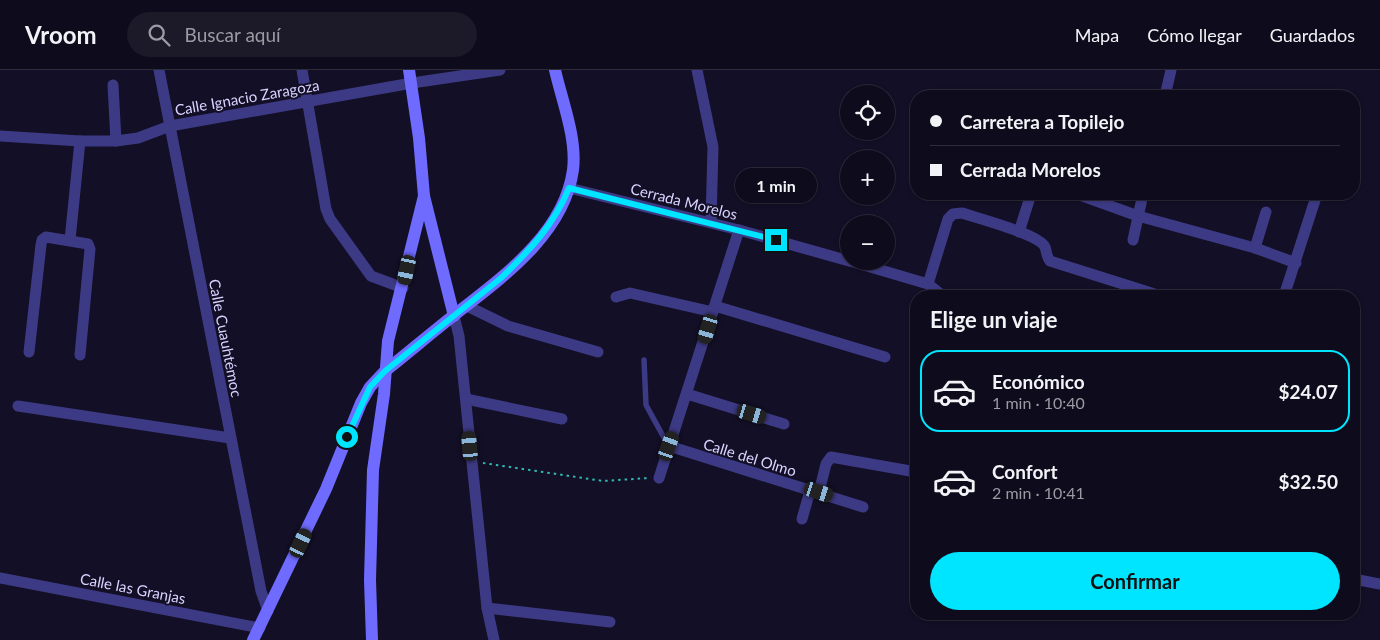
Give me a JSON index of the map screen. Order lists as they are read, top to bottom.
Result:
{
  "streets": {
    "street": [
      "Calle Ignacio Zaragoza",
      "Cerrada Morelos",
      "Calle Cuauhtémoc",
      "Calle del Olmo",
      "Calle las Granjas"
    ]
  },
  "crossings": [
    ["Calle Ignacio Zaragoza", "Calle Cuauhtémoc"]
  ],
  "page": {
    "header": "Vroom",
    "search": "Buscar aquí",
    "nav": ["Mapa", "Cómo llegar", "Guardados"],
    "map_buttons": ["+", "−"],
    "banner": ["Carretera a Topilejo", "Cerrada Morelos"],
    "bubble": "1 min",
    "heading": "Elige un viaje",
    "list": [
      {
        "name": "Económico",
        "note": "1 min · 10:40",
        "value": "$24.07"
      },
      {
        "name": "Confort",
        "note": "2 min · 10:41",
        "value": "$32.50"
      }
    ],
    "buttons": "Confirmar"
  }
}
